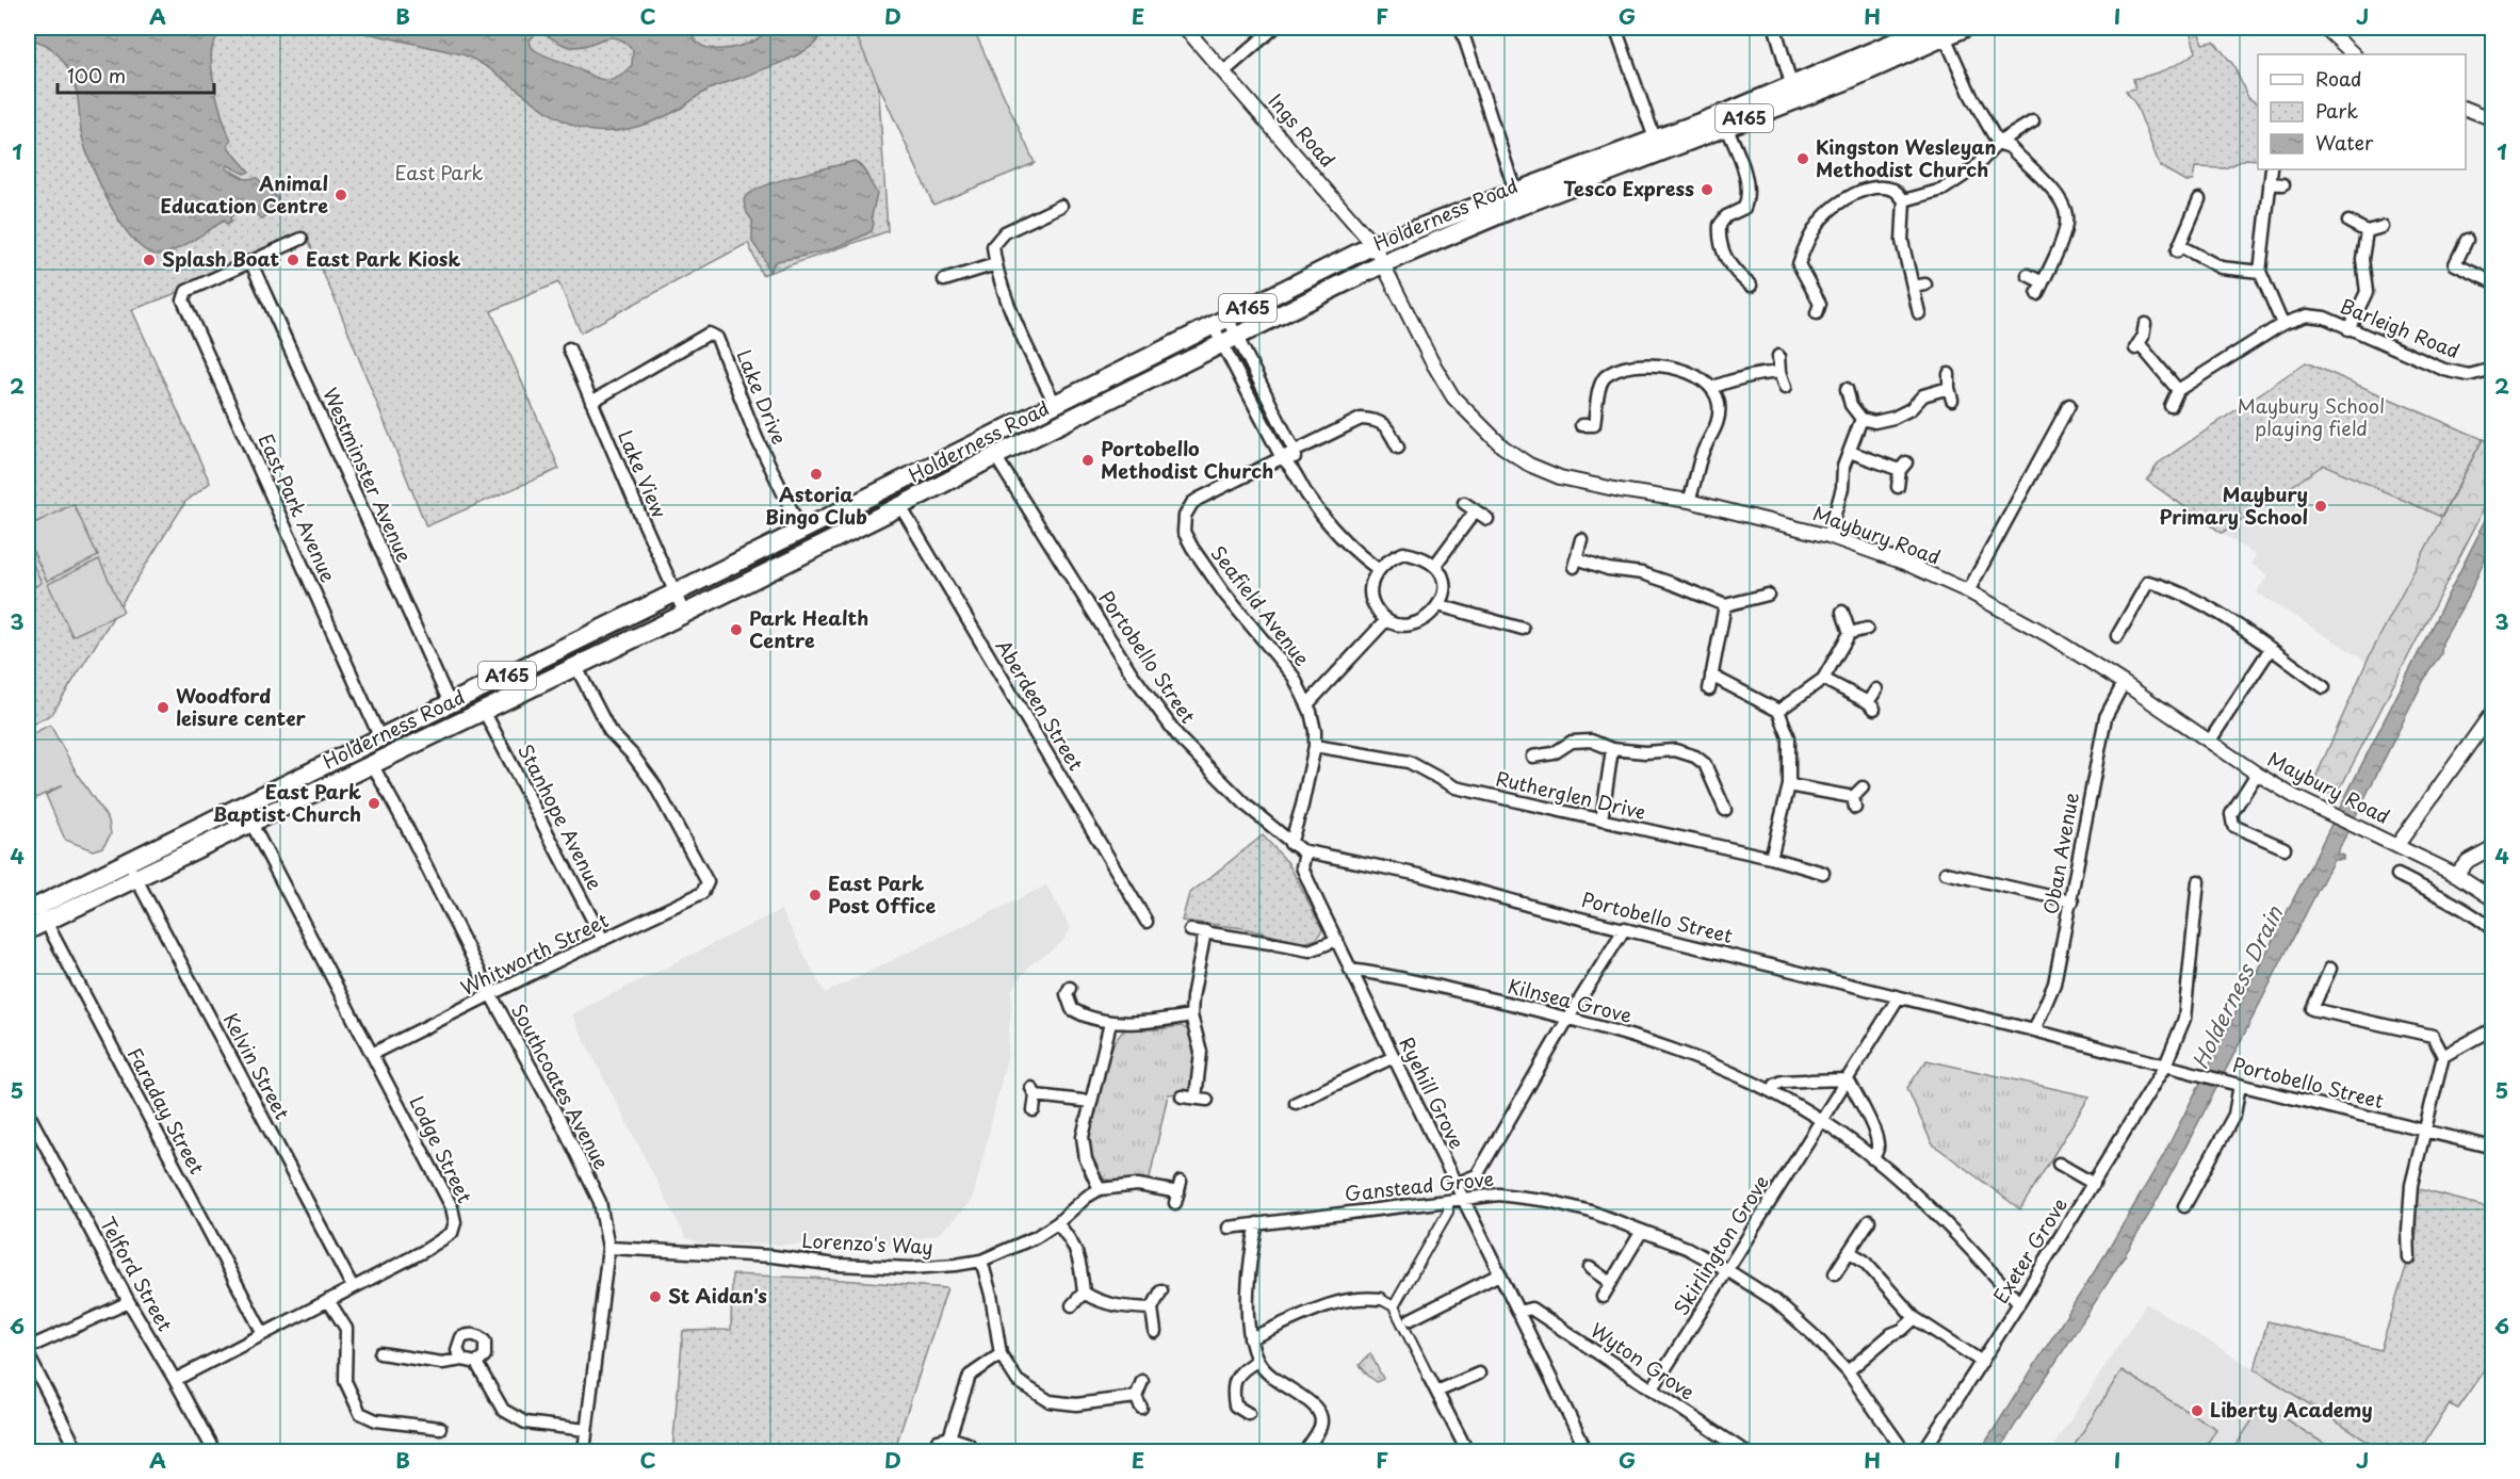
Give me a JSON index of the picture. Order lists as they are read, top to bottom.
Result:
{
  "streets": {
    "highway": ["A165", "Holderness Road"],
    "street": [
      "Ings Road",
      "Barleigh Road",
      "Lake Drive",
      "Lake View",
      "Westminster Avenue",
      "East Park Avenue",
      "Maybury Road",
      "Seafield Avenue",
      "Portobello Street",
      "Aberdeen Street",
      "Rutherglen Drive",
      "Stanhope Avenue",
      "Oban Avenue",
      "Whitworth Street",
      "Kilnsea Grove",
      "Kelvin Street",
      "Southcoates Avenue",
      "Ryehill Grove",
      "Faraday Street",
      "Lodge Street",
      "Ganstead Grove",
      "Lorenzo's Way",
      "Skirlington Grove",
      "Exeter Grove",
      "Telford Street",
      "Wyton Grove"
    ]
  },
  "crossings": [
    ["Ings Road", "Holderness Road"],
    ["Ings Road", "Maybury Road"],
    ["Holderness Road", "Lake Drive"],
    ["Holderness Road", "Lake View"],
    ["Holderness Road", "Westminster Avenue"],
    ["Holderness Road", "East Park Avenue"],
    ["Holderness Road", "Maybury Road"],
    ["Holderness Road", "Portobello Street"],
    ["Holderness Road", "Aberdeen Street"],
    ["Holderness Road", "Stanhope Avenue"],
    ["Holderness Road", "Whitworth Street"],
    ["Holderness Road", "Kelvin Street"],
    ["Holderness Road", "Southcoates Avenue"],
    ["Holderness Road", "Faraday Street"],
    ["Holderness Road", "Lodge Street"],
    ["Lake Drive", "Lake View"],
    ["Westminster Avenue", "East Park Avenue"],
    ["Maybury Road", "Oban Avenue"],
    ["Seafield Avenue", "Portobello Street"],
    ["Seafield Avenue", "Rutherglen Drive"],
    ["Portobello Street", "Oban Avenue"],
    ["Portobello Street", "Ryehill Grove"],
    ["Portobello Street", "Skirlington Grove"],
    ["Portobello Street", "Exeter Grove"],
    ["Stanhope Avenue", "Whitworth Street"],
    ["Whitworth Street", "Southcoates Avenue"],
    ["Whitworth Street", "Lodge Street"],
    ["Kilnsea Grove", "Ryehill Grove"],
    ["Kilnsea Grove", "Skirlington Grove"],
    ["Kilnsea Grove", "Exeter Grove"],
    ["Kelvin Street", "Lodge Street"],
    ["Southcoates Avenue", "Lorenzo's Way"],
    ["Ryehill Grove", "Ganstead Grove"],
    ["Ryehill Grove", "Wyton Grove"],
    ["Faraday Street", "Lodge Street"],
    ["Lodge Street", "Telford Street"],
    ["Ganstead Grove", "Skirlington Grove"],
    ["Skirlington Grove", "Wyton Grove"]
  ],
  "water": ["Holderness Drain"],
  "parks": ["East Park", "Maybury School playing field"],
  "places": [
    "Kingston Wesleyan Methodist Church",
    "Tesco Express",
    "Animal Education Centre",
    "Splash Boat",
    "East Park Kiosk",
    "Portobello Methodist Church",
    "Astoria Bingo Club",
    "Maybury Primary School",
    "Park Health Centre",
    "Woodford leisure center",
    "East Park Baptist Church",
    "East Park Post Office",
    "St Aidan's",
    "Liberty Academy"
  ],
  "legend": ["Road", "Park", "Water"],
  "scale_bar": "100 m",
  "grid": {
    "columns": [
      "A",
      "B",
      "C",
      "D",
      "E",
      "F",
      "G",
      "H",
      "I",
      "J"
    ],
    "rows": [
      "1",
      "2",
      "3",
      "4",
      "5",
      "6"
    ]
  }
}
